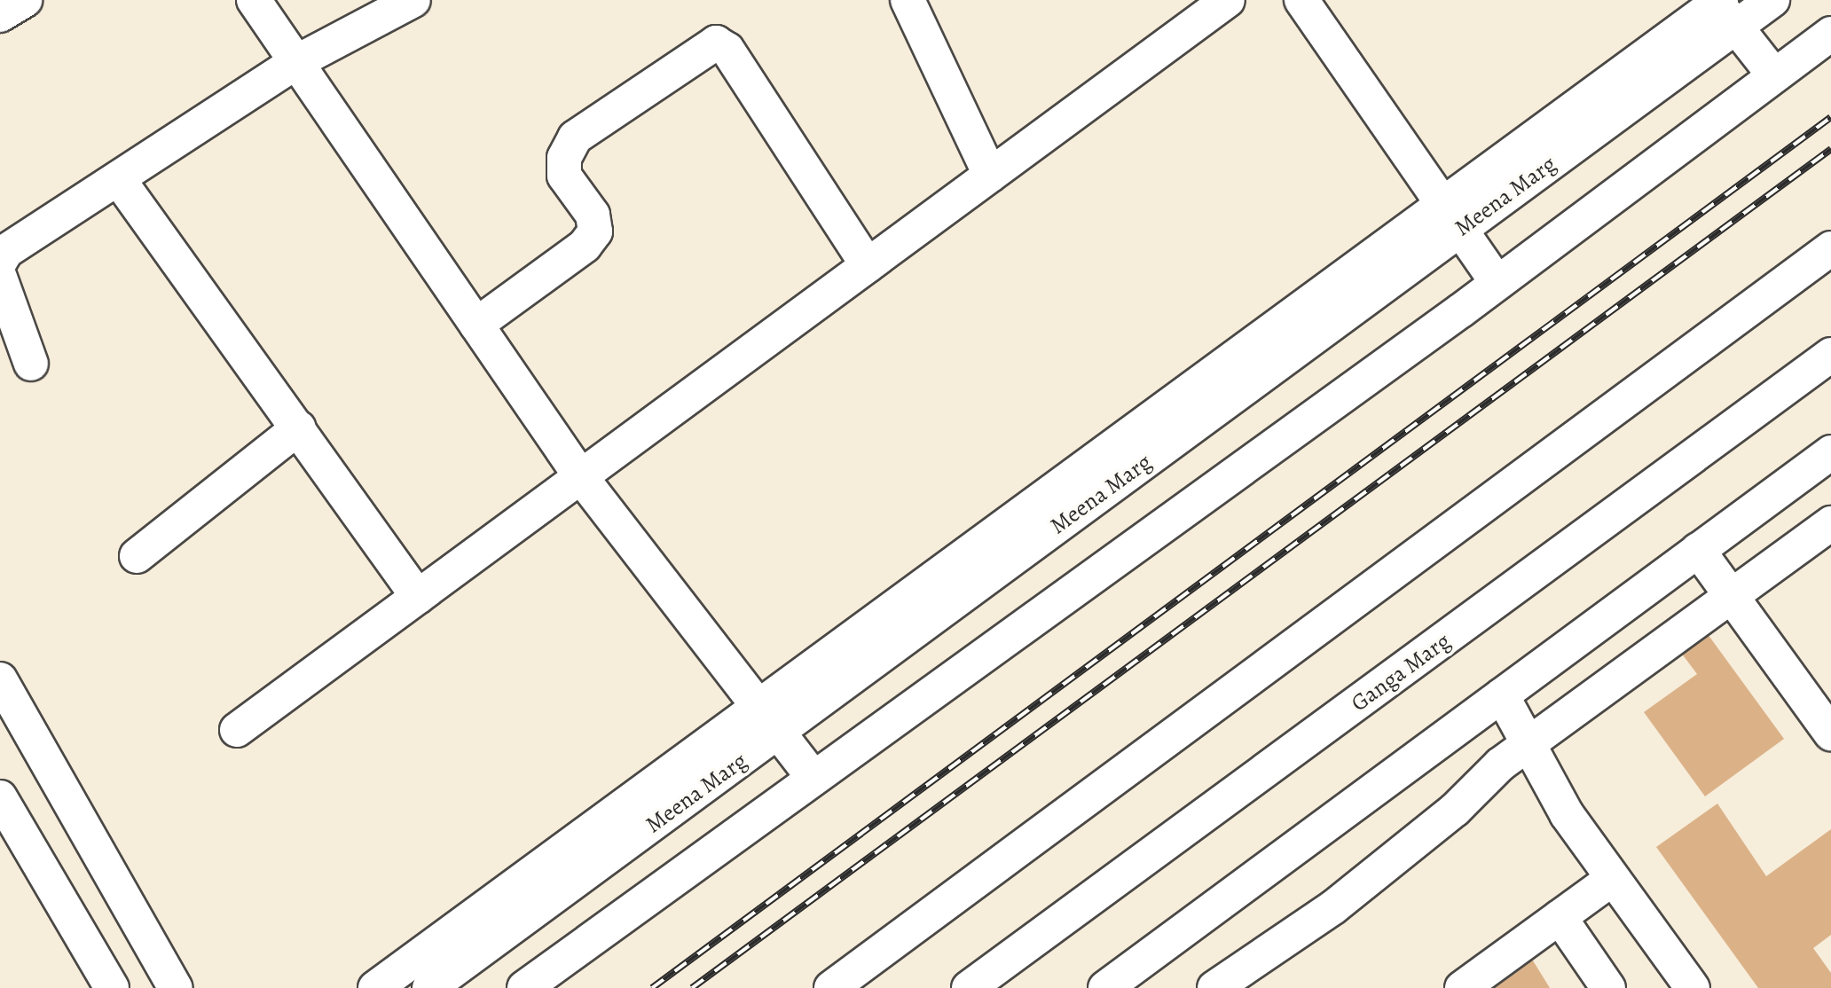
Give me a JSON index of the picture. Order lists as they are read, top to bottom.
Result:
{
  "streets": {
    "street": ["Meena Marg", "Ganga Marg"]
  }
}
